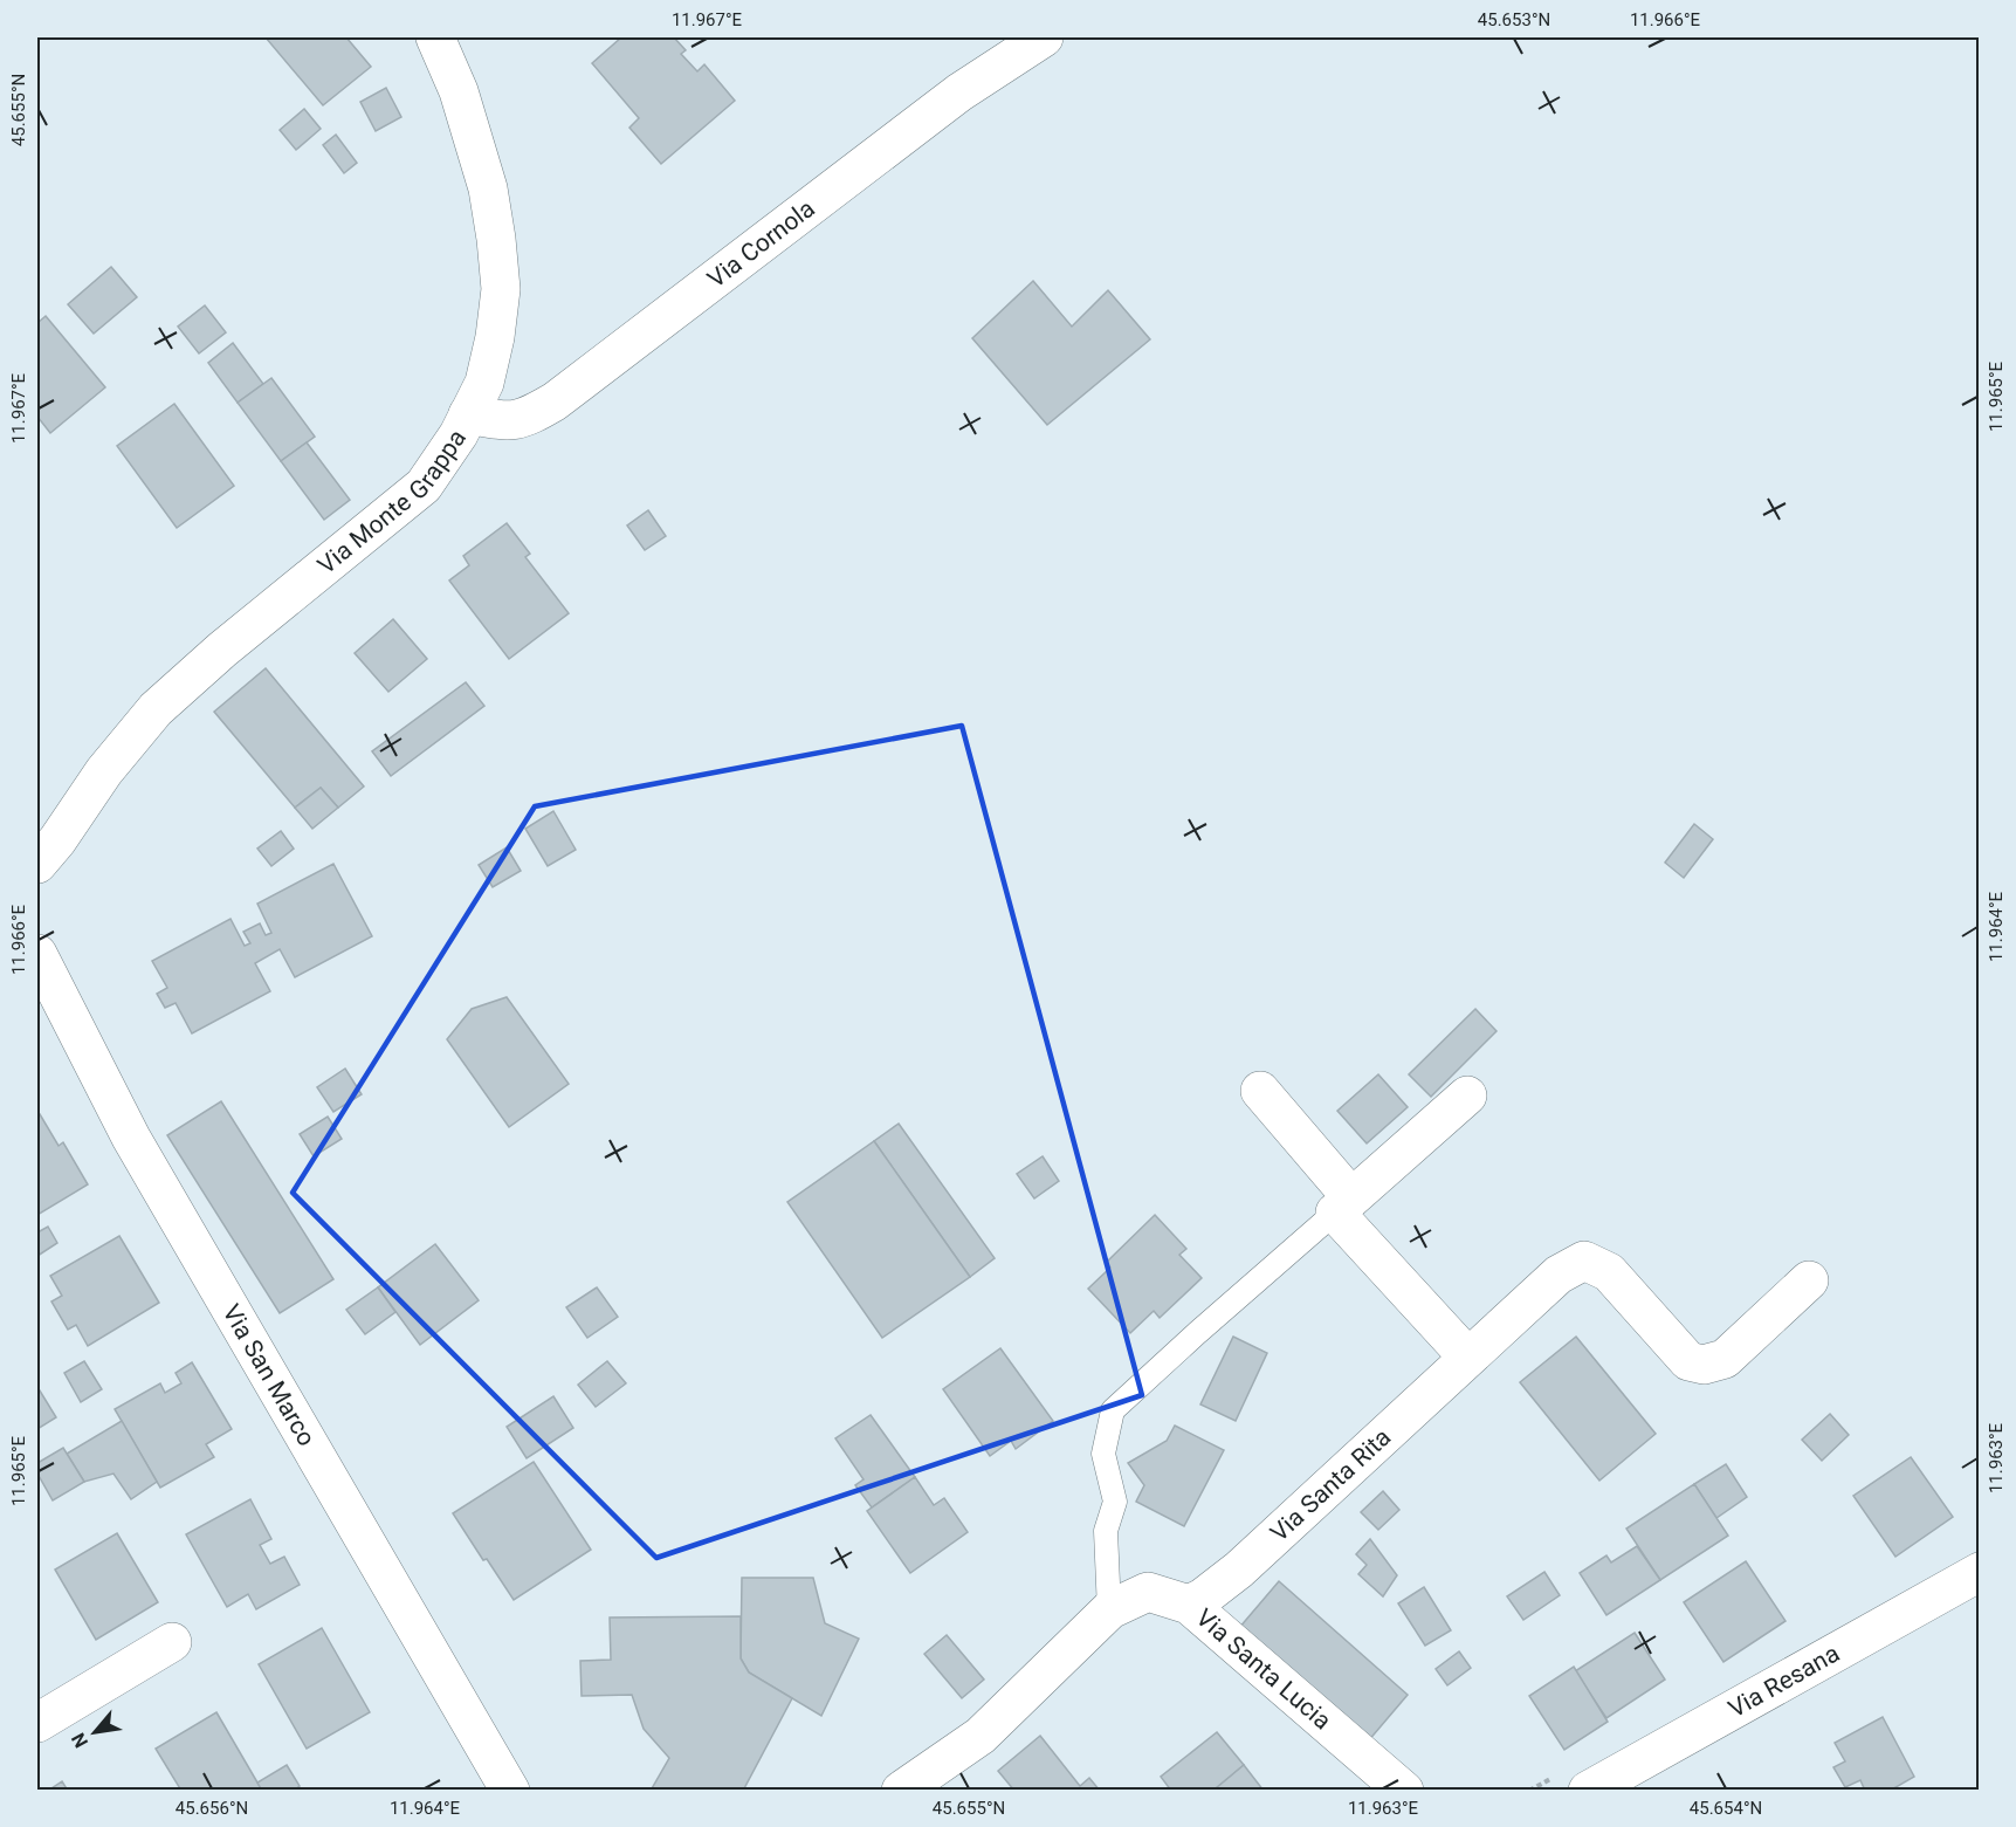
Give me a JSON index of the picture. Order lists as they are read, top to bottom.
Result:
{
  "streets": {
    "street": [
      "Via Cornola",
      "Via Monte Grappa",
      "Via San Marco",
      "Via Santa Rita",
      "Via Santa Lucia",
      "Via Resana"
    ]
  },
  "crossings": [
    ["Via Cornola", "Via Monte Grappa"],
    ["Via Santa Rita", "Via Santa Lucia"]
  ],
  "north": "bottom left",
  "coordinates": [
    "11.967°E",
    "45.653°N",
    "11.966°E",
    "45.655°N",
    "11.965°E",
    "11.964°E",
    "11.963°E",
    "45.656°N",
    "45.654°N"
  ]
}
